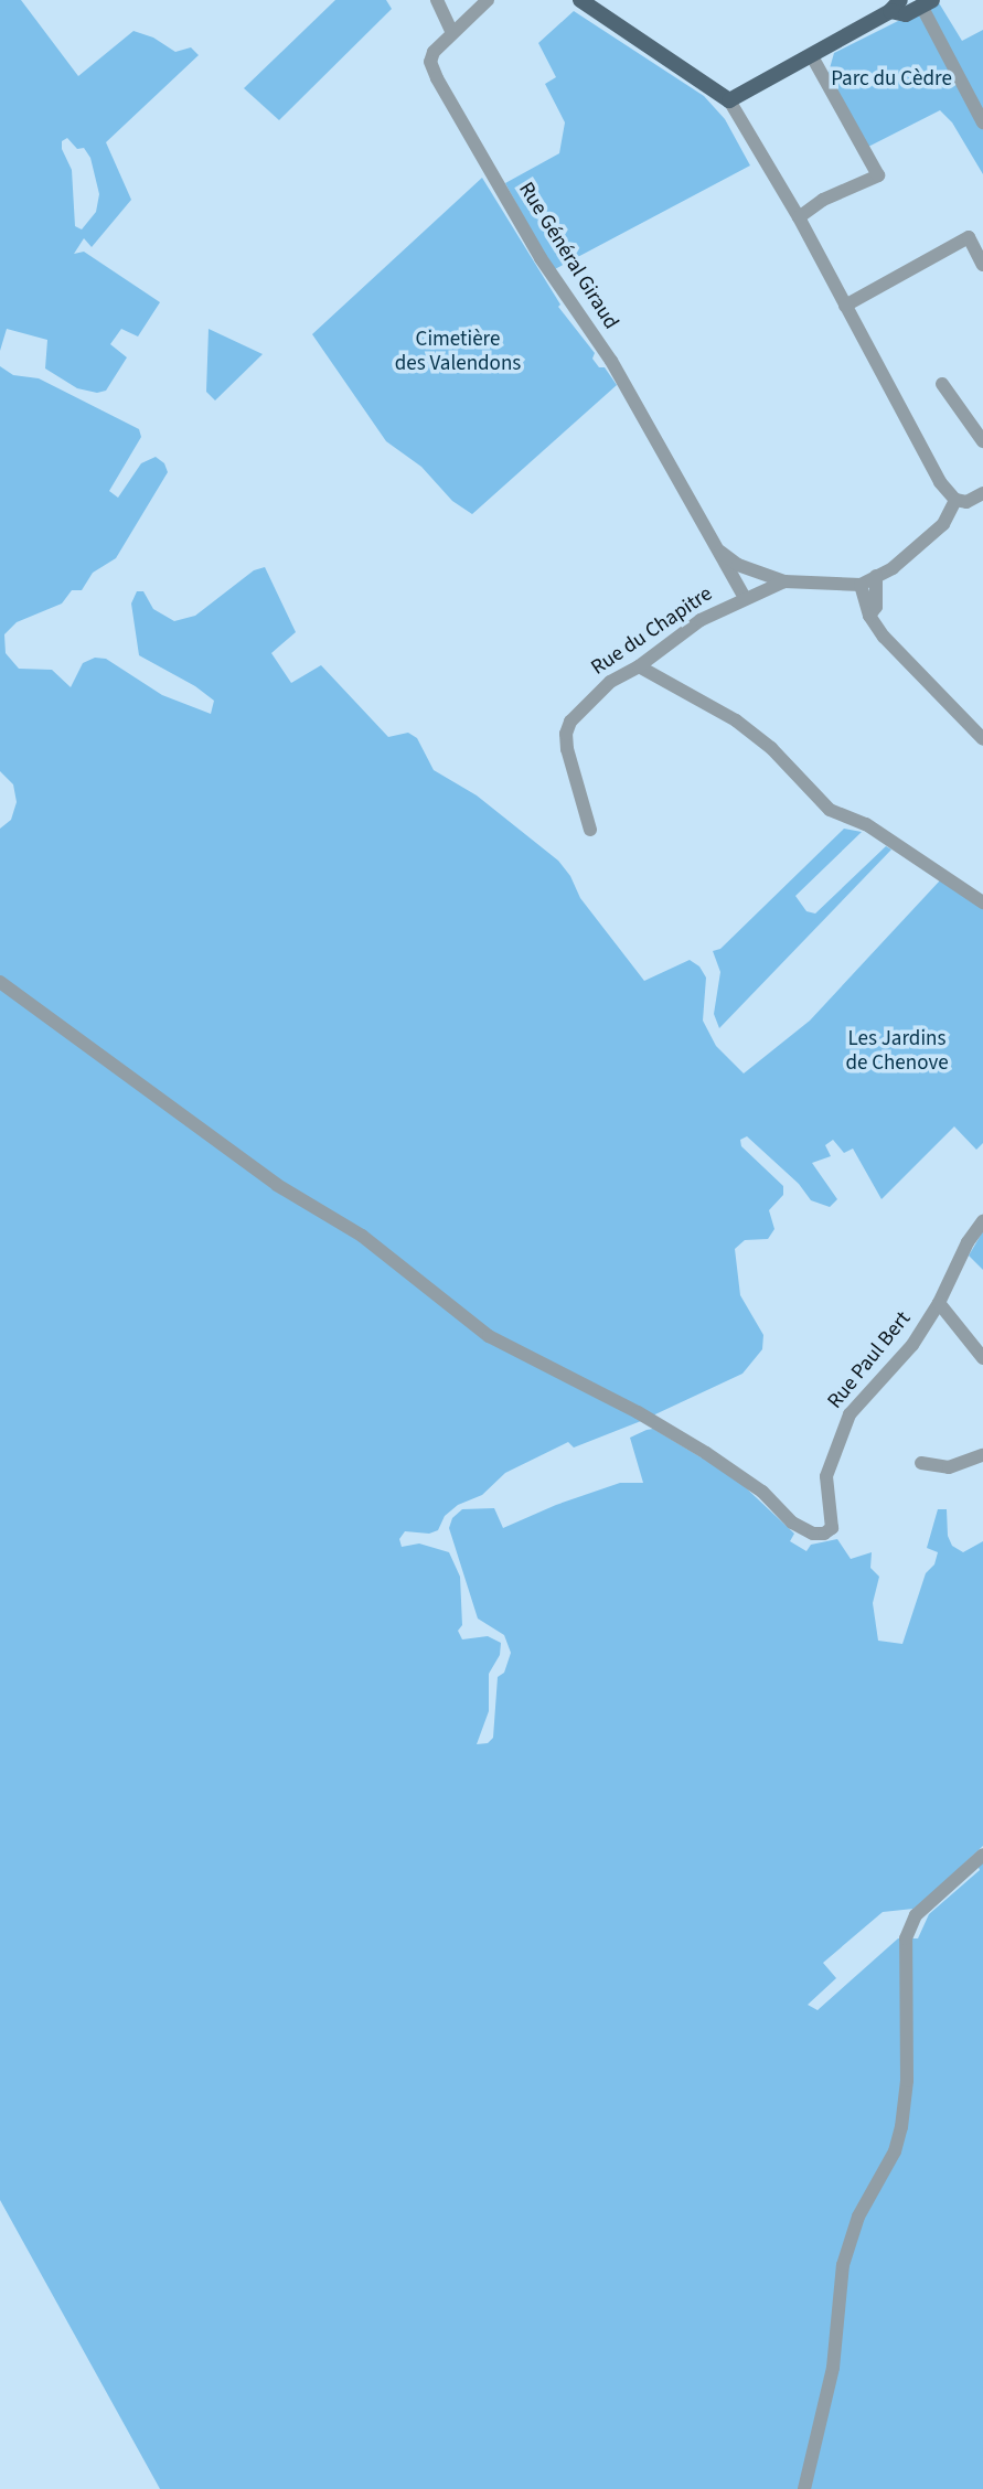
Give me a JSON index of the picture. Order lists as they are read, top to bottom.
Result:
{
  "streets": {
    "street": ["Rue Général Giraud", "Rue du Chapitre", "Rue Paul Bert"]
  },
  "crossings": [
    ["Rue Général Giraud", "Rue du Chapitre"]
  ],
  "parks": ["Parc du Cèdre", "Cimetière des Valendons", "Les Jardins de Chenove"]
}
